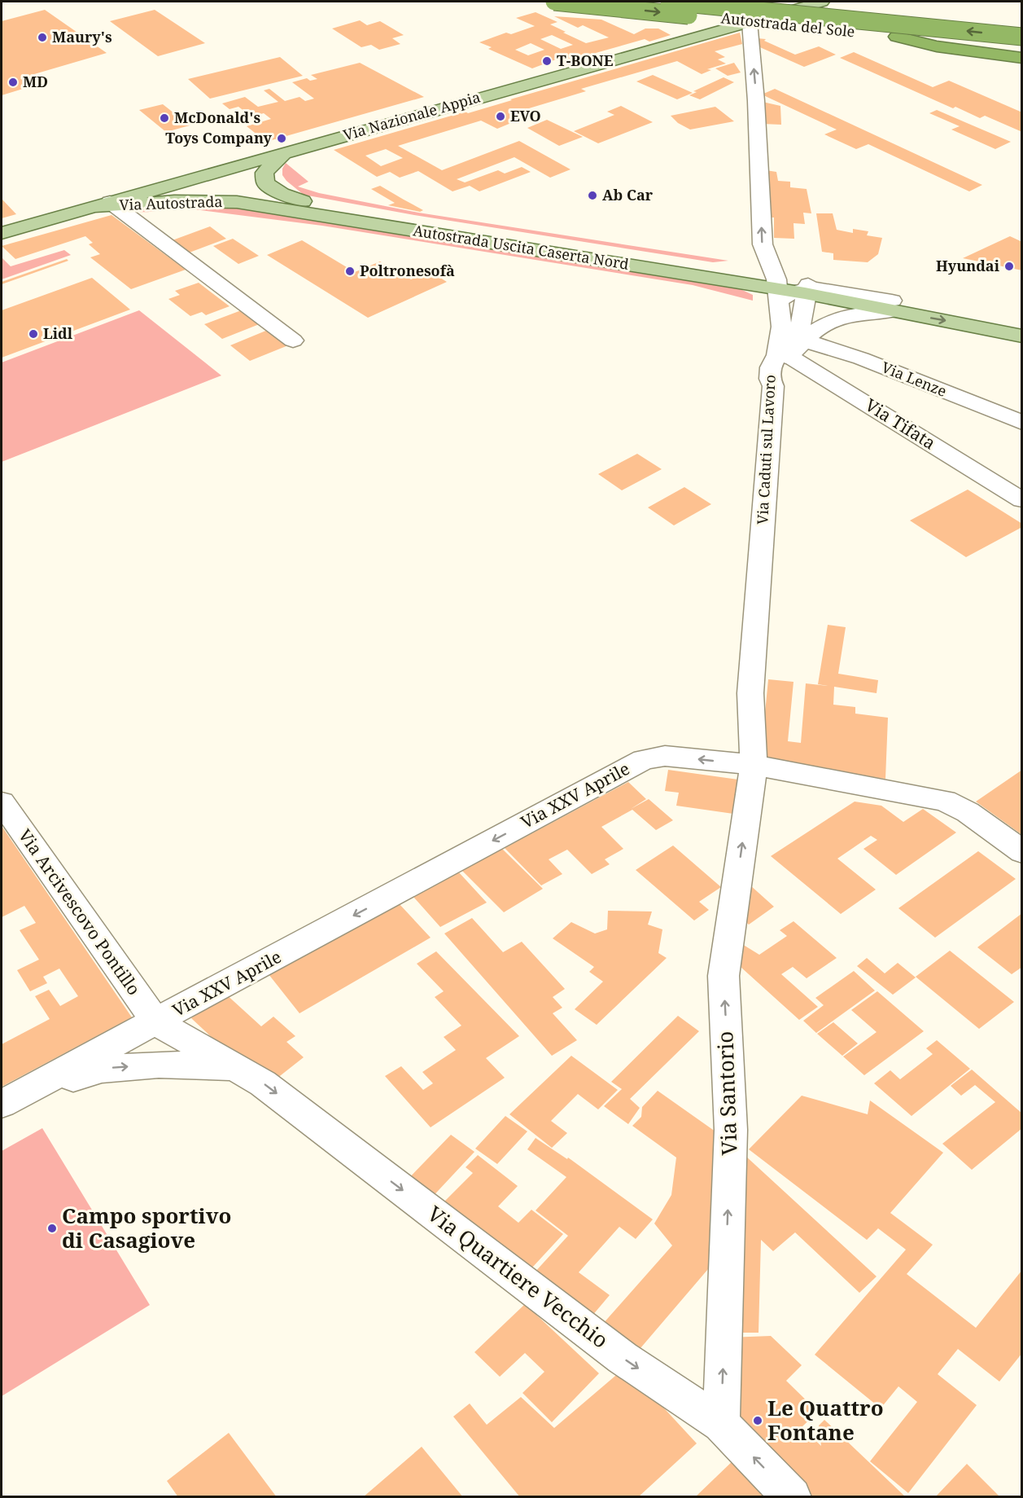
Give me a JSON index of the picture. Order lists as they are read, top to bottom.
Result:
{
  "streets": {
    "highway": ["Autostrada del Sole"],
    "main road": ["Via Nazionale Appia", "Via Autostrada", "Autostrada Uscita Caserta Nord"],
    "street": [
      "Via Lenze",
      "Via Tifata",
      "Via Caduti sul Lavoro",
      "Via XXV Aprile",
      "Via Arcivescovo Pontillo",
      "Via Santorio",
      "Via Quartiere Vecchio"
    ]
  },
  "crossings": [
    ["Via Nazionale Appia", "Via Autostrada"],
    ["Via Autostrada", "Autostrada Uscita Caserta Nord"],
    ["Autostrada Uscita Caserta Nord", "Via Lenze"],
    ["Autostrada Uscita Caserta Nord", "Via Tifata"],
    ["Autostrada Uscita Caserta Nord", "Via Caduti sul Lavoro"],
    ["Via Lenze", "Via Tifata"],
    ["Via Caduti sul Lavoro", "Via XXV Aprile"],
    ["Via Caduti sul Lavoro", "Via Santorio"],
    ["Via XXV Aprile", "Via Arcivescovo Pontillo"],
    ["Via XXV Aprile", "Via Santorio"],
    ["Via XXV Aprile", "Via Quartiere Vecchio"],
    ["Via Arcivescovo Pontillo", "Via Quartiere Vecchio"],
    ["Via Santorio", "Via Quartiere Vecchio"]
  ],
  "one_way": ["Via XXV Aprile", "Via Santorio"],
  "places": [
    "Maury's",
    "T-BONE",
    "MD",
    "EVO",
    "McDonald's",
    "Toys Company",
    "Ab Car",
    "Hyundai",
    "Poltronesofà",
    "Lidl",
    "Campo sportivo di Casagiove",
    "Le Quattro Fontane"
  ]
}
